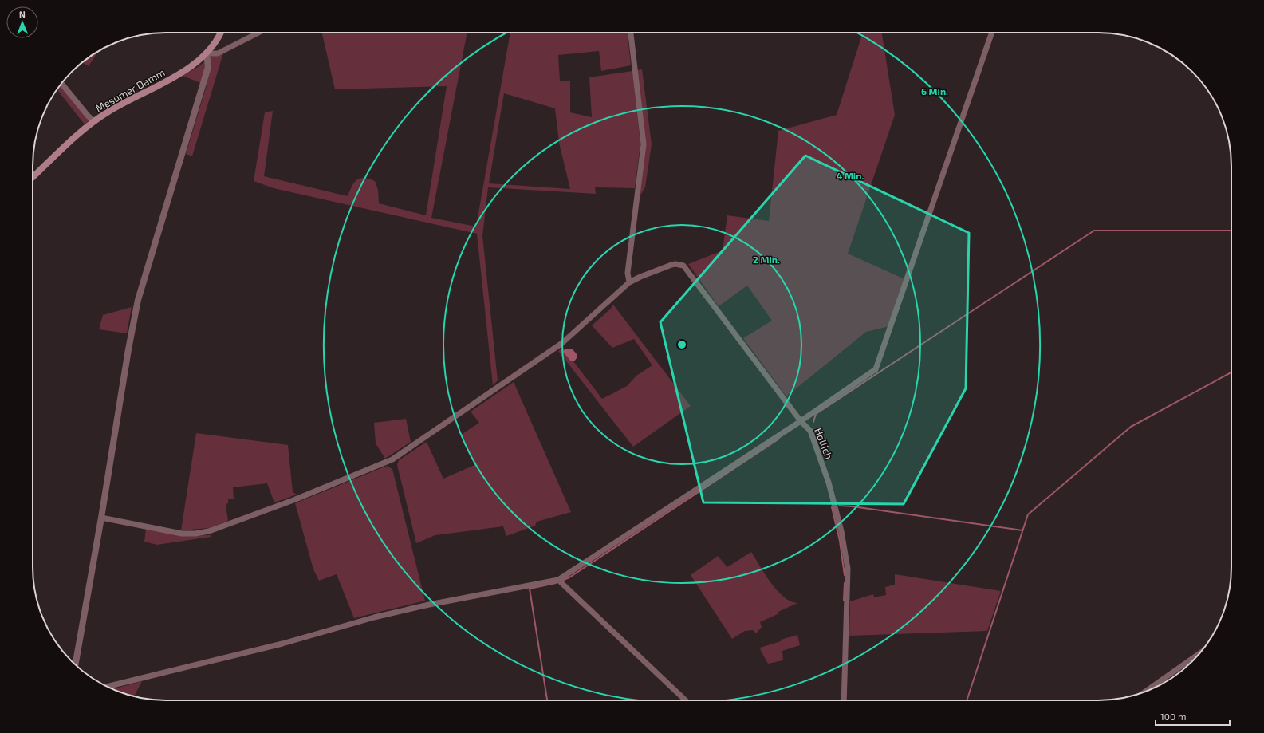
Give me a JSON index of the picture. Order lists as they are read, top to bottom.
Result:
{
  "streets": {
    "main road": ["Mesumer Damm"],
    "street": ["Hollich"]
  },
  "scale_bar": "100 m",
  "north": "top",
  "rings": ["6 Min.", "4 Min.", "2 Min."]
}
